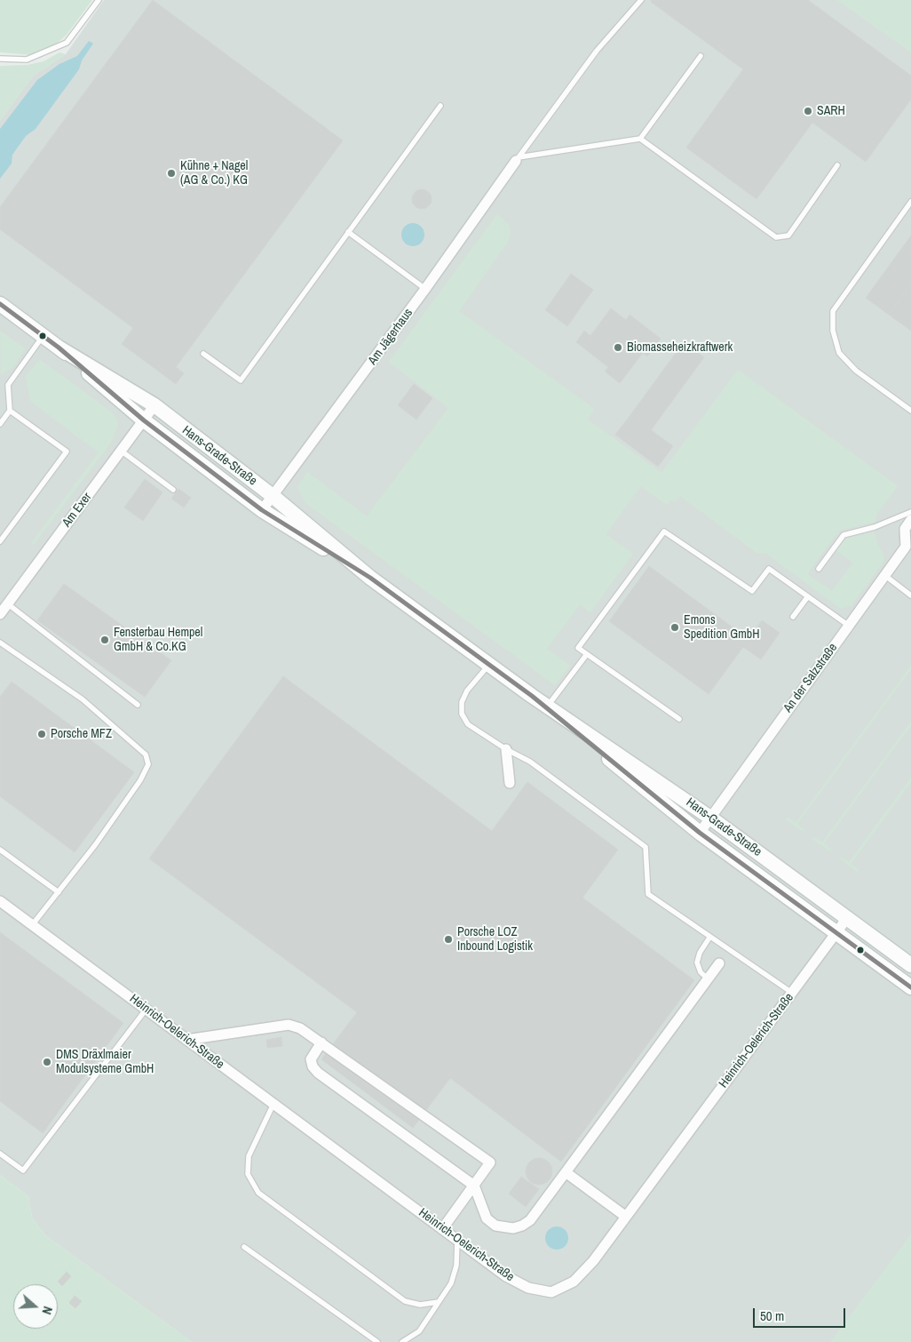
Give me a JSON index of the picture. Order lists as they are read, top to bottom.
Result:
{
  "streets": {
    "street": [
      "Am Jägerhaus",
      "Hans-Grade-Straße",
      "Am Exer",
      "An der Salzstraße",
      "Heinrich-Oelerich-Straße"
    ]
  },
  "crossings": [
    ["Am Jägerhaus", "Hans-Grade-Straße"],
    ["Hans-Grade-Straße", "Am Exer"],
    ["Hans-Grade-Straße", "An der Salzstraße"],
    ["Hans-Grade-Straße", "Heinrich-Oelerich-Straße"]
  ],
  "places": [
    "SARH",
    "Kühne + Nagel (AG & Co.) KG",
    "Biomasseheizkraftwerk",
    "Emons Spedition GmbH",
    "Fensterbau Hempel GmbH & Co.KG",
    "Porsche MFZ",
    "Porsche LOZ Inbound Logistik",
    "DMS Dräxlmaier Modulsysteme GmbH"
  ],
  "scale_bar": "50 m",
  "north": "right"
}
